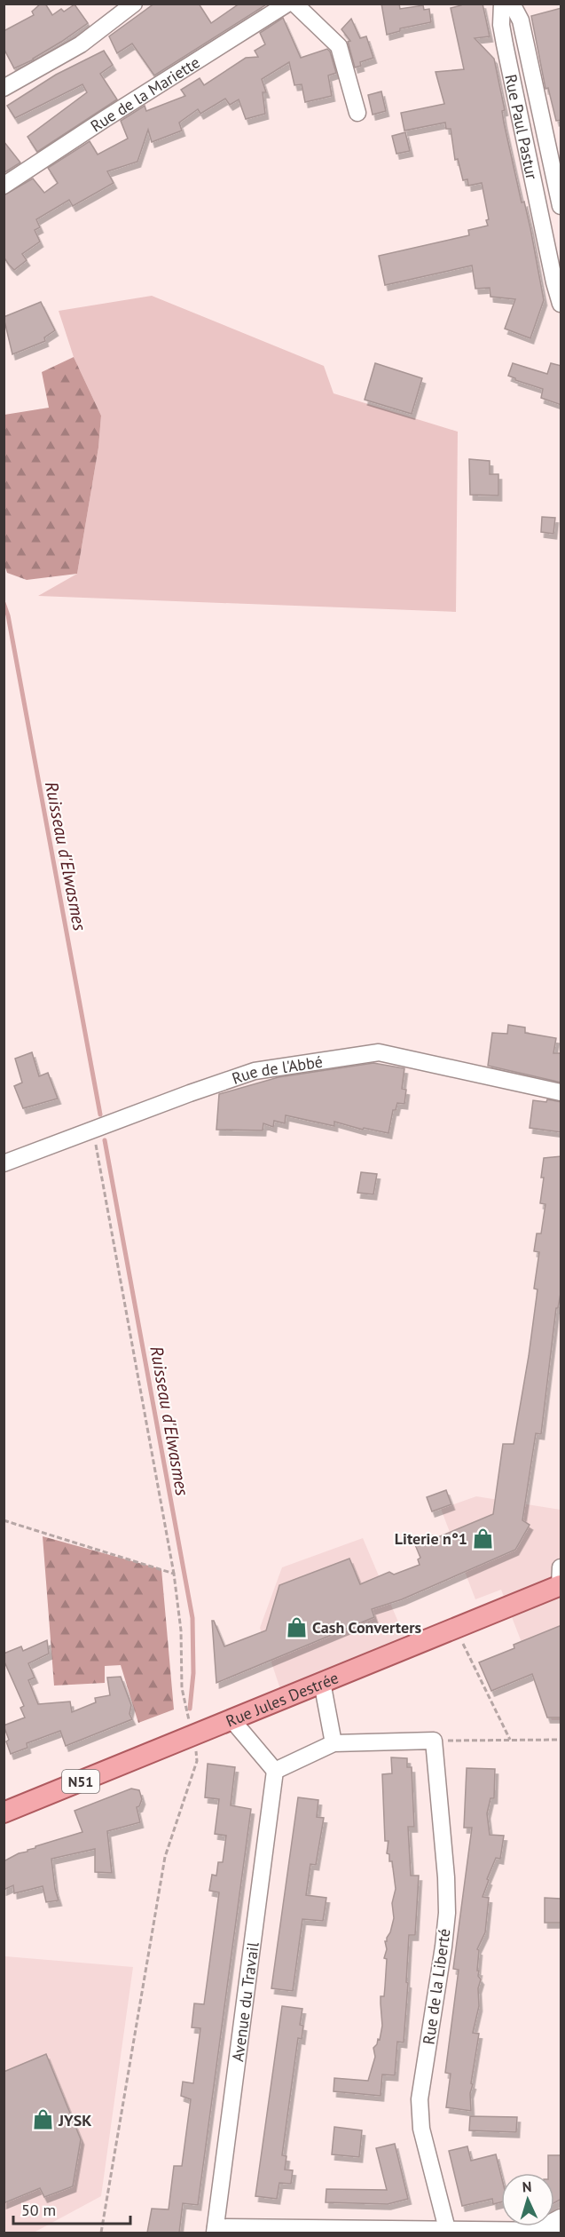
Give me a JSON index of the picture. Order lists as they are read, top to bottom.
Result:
{
  "streets": {
    "main road": ["Rue Jules Destrée", "N51"],
    "street": [
      "Rue de la Mariette",
      "Rue Paul Pastur",
      "Rue de l'Abbé",
      "Rue de la Liberté",
      "Avenue du Travail"
    ]
  },
  "water": ["Ruisseau d'Elwasmes"],
  "places": {
    "shop": ["Literie n°1", "Cash Converters", "JYSK"]
  },
  "scale_bar": "50 m",
  "north": "top"
}
